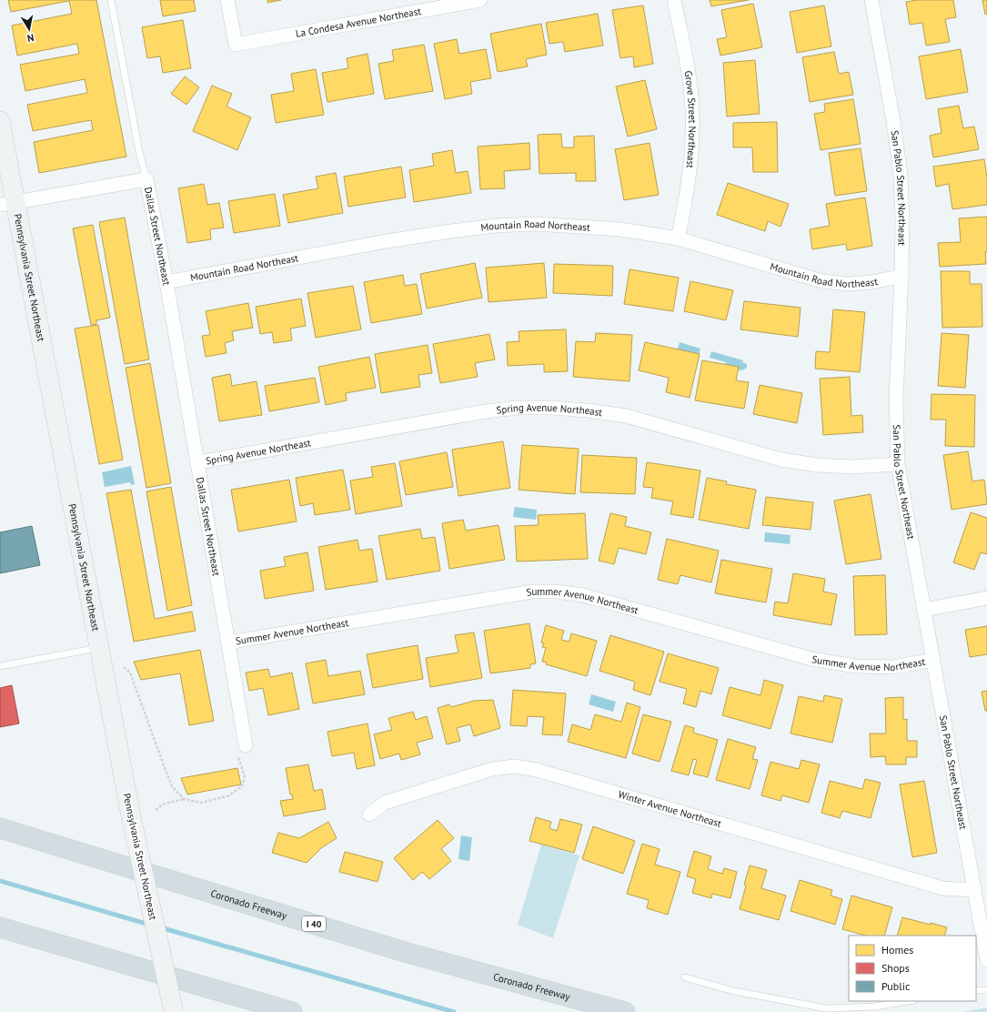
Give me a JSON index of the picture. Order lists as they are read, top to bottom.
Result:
{
  "streets": {
    "highway": ["Coronado Freeway", "I 40"],
    "street": [
      "La Condesa Avenue Northeast",
      "Grove Street Northeast",
      "San Pablo Street Northeast",
      "Mountain Road Northeast",
      "Dallas Street Northeast",
      "Pennsylvania Street Northeast",
      "Spring Avenue Northeast",
      "Summer Avenue Northeast",
      "Winter Avenue Northeast"
    ]
  },
  "crossings": [
    ["Grove Street Northeast", "Mountain Road Northeast"],
    ["San Pablo Street Northeast", "Mountain Road Northeast"],
    ["San Pablo Street Northeast", "Spring Avenue Northeast"],
    ["San Pablo Street Northeast", "Summer Avenue Northeast"],
    ["San Pablo Street Northeast", "Winter Avenue Northeast"],
    ["Mountain Road Northeast", "Dallas Street Northeast"],
    ["Dallas Street Northeast", "Spring Avenue Northeast"],
    ["Dallas Street Northeast", "Summer Avenue Northeast"]
  ],
  "legend": ["Homes", "Shops", "Public"],
  "north": "bottom"
}
